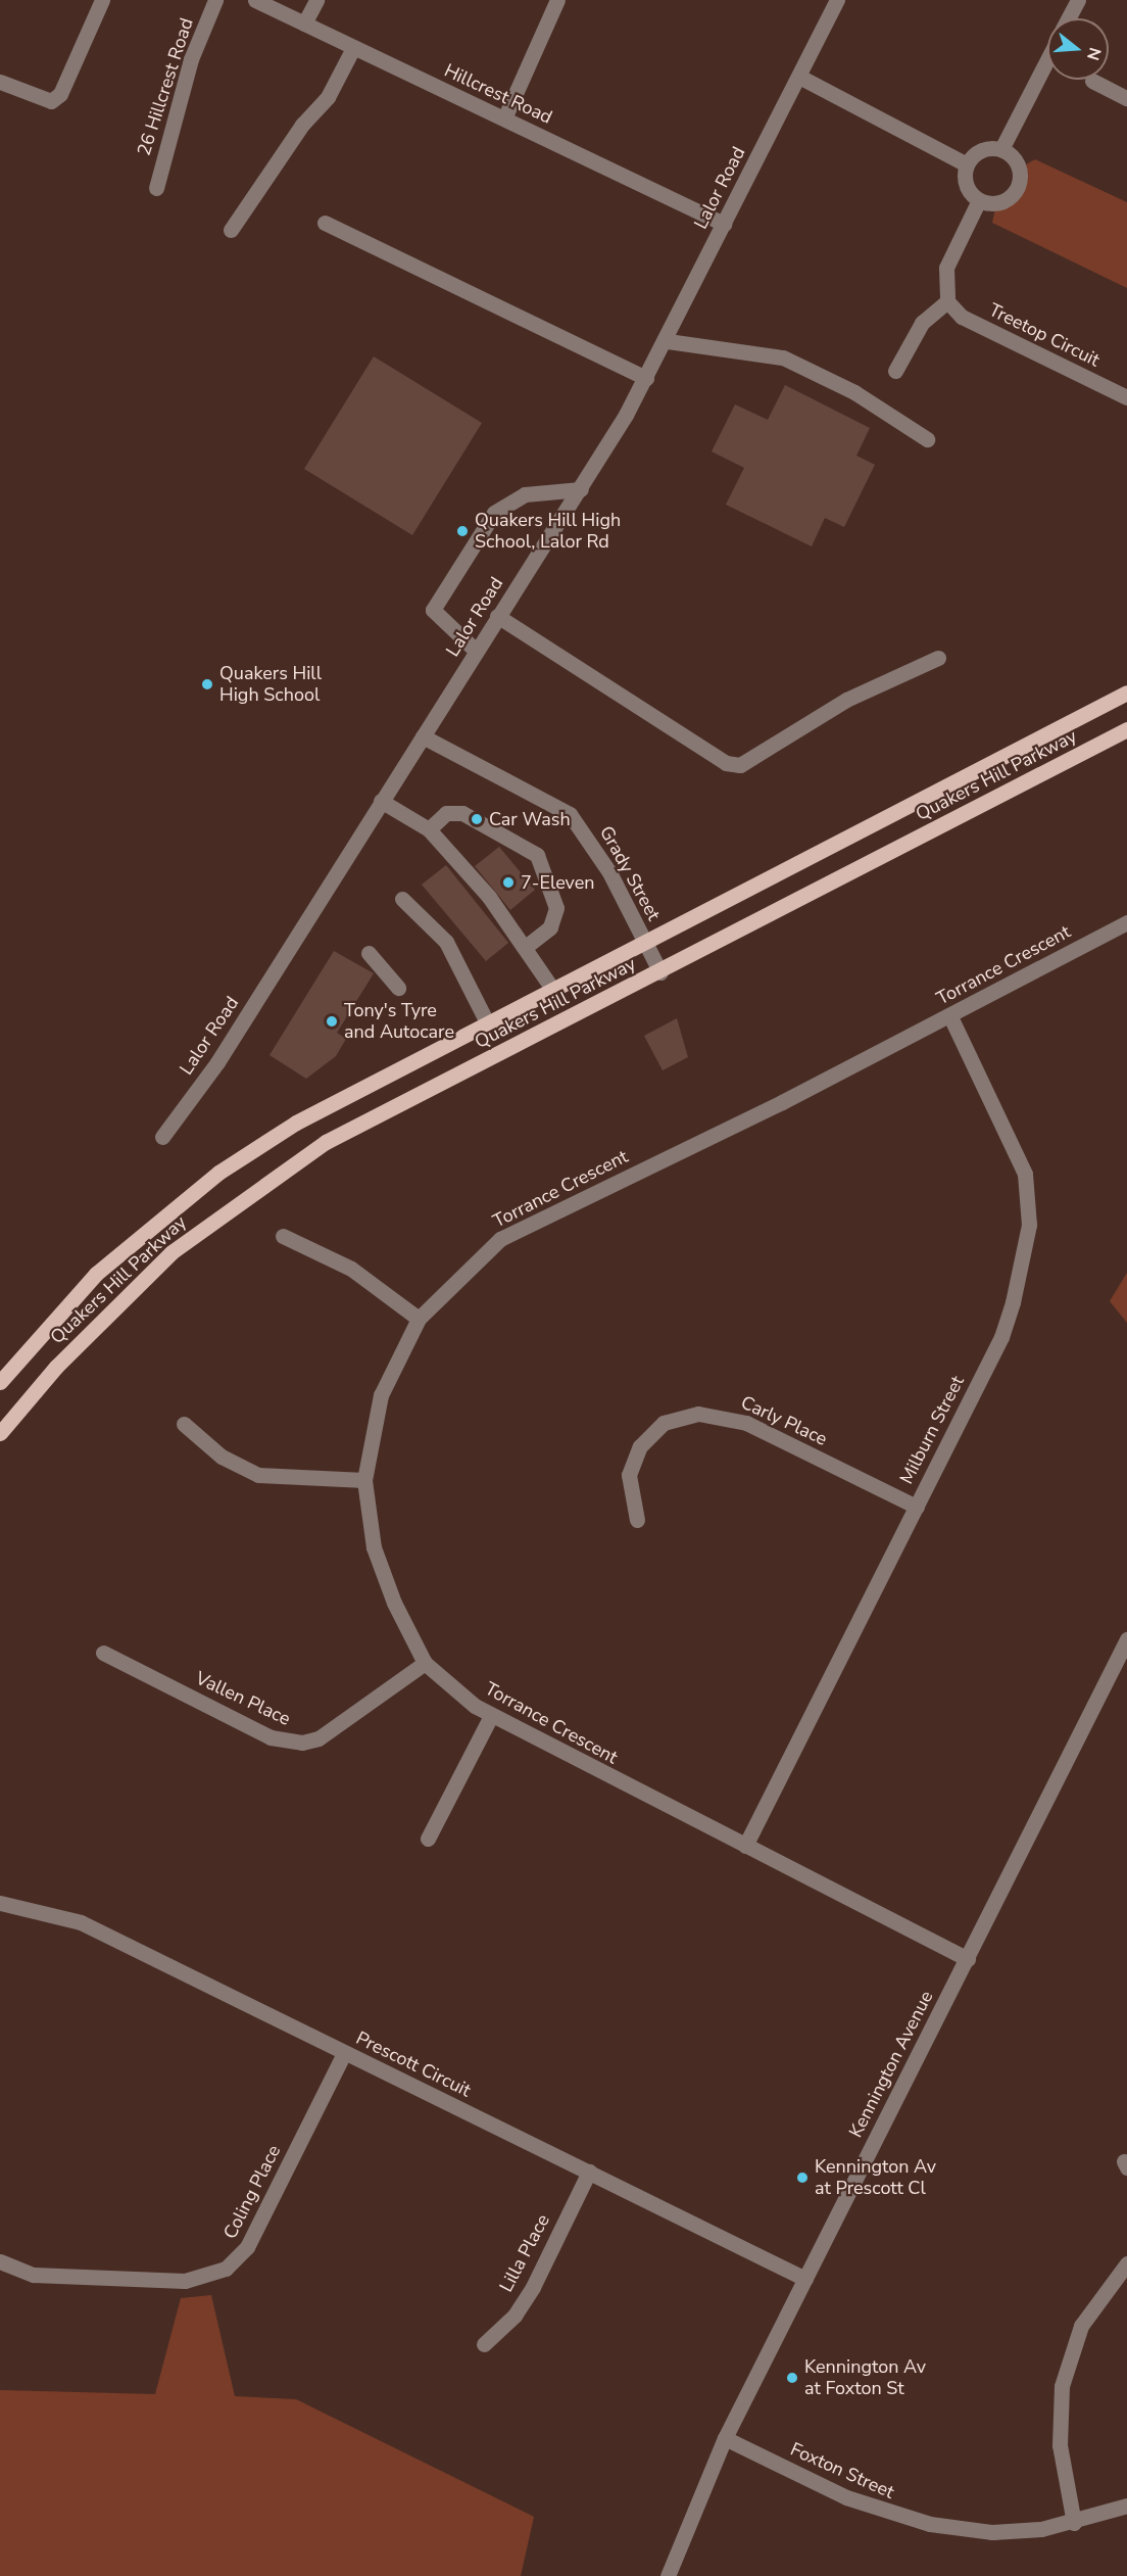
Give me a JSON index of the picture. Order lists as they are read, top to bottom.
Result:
{
  "streets": {
    "main road": ["Quakers Hill Parkway"],
    "street": [
      "26 Hillcrest Road",
      "Hillcrest Road",
      "Lalor Road",
      "Treetop Circuit",
      "Grady Street",
      "Torrance Crescent",
      "Carly Place",
      "Milburn Street",
      "Vallen Place",
      "Prescott Circuit",
      "Kennington Avenue",
      "Coling Place",
      "Lilla Place",
      "Foxton Street"
    ]
  },
  "crossings": [
    ["Hillcrest Road", "Lalor Road"],
    ["Lalor Road", "Grady Street"],
    ["Quakers Hill Parkway", "Grady Street"],
    ["Torrance Crescent", "Milburn Street"],
    ["Torrance Crescent", "Vallen Place"],
    ["Torrance Crescent", "Kennington Avenue"],
    ["Carly Place", "Milburn Street"],
    ["Prescott Circuit", "Kennington Avenue"],
    ["Prescott Circuit", "Coling Place"],
    ["Prescott Circuit", "Lilla Place"],
    ["Kennington Avenue", "Foxton Street"]
  ],
  "places": [
    "Quakers Hill High School, Lalor Rd",
    "Quakers Hill High School",
    "Car Wash",
    "7-Eleven",
    "Tony's Tyre and Autocare",
    "Kennington Av at Prescott Cl",
    "Kennington Av at Foxton St"
  ],
  "north": "right"
}
